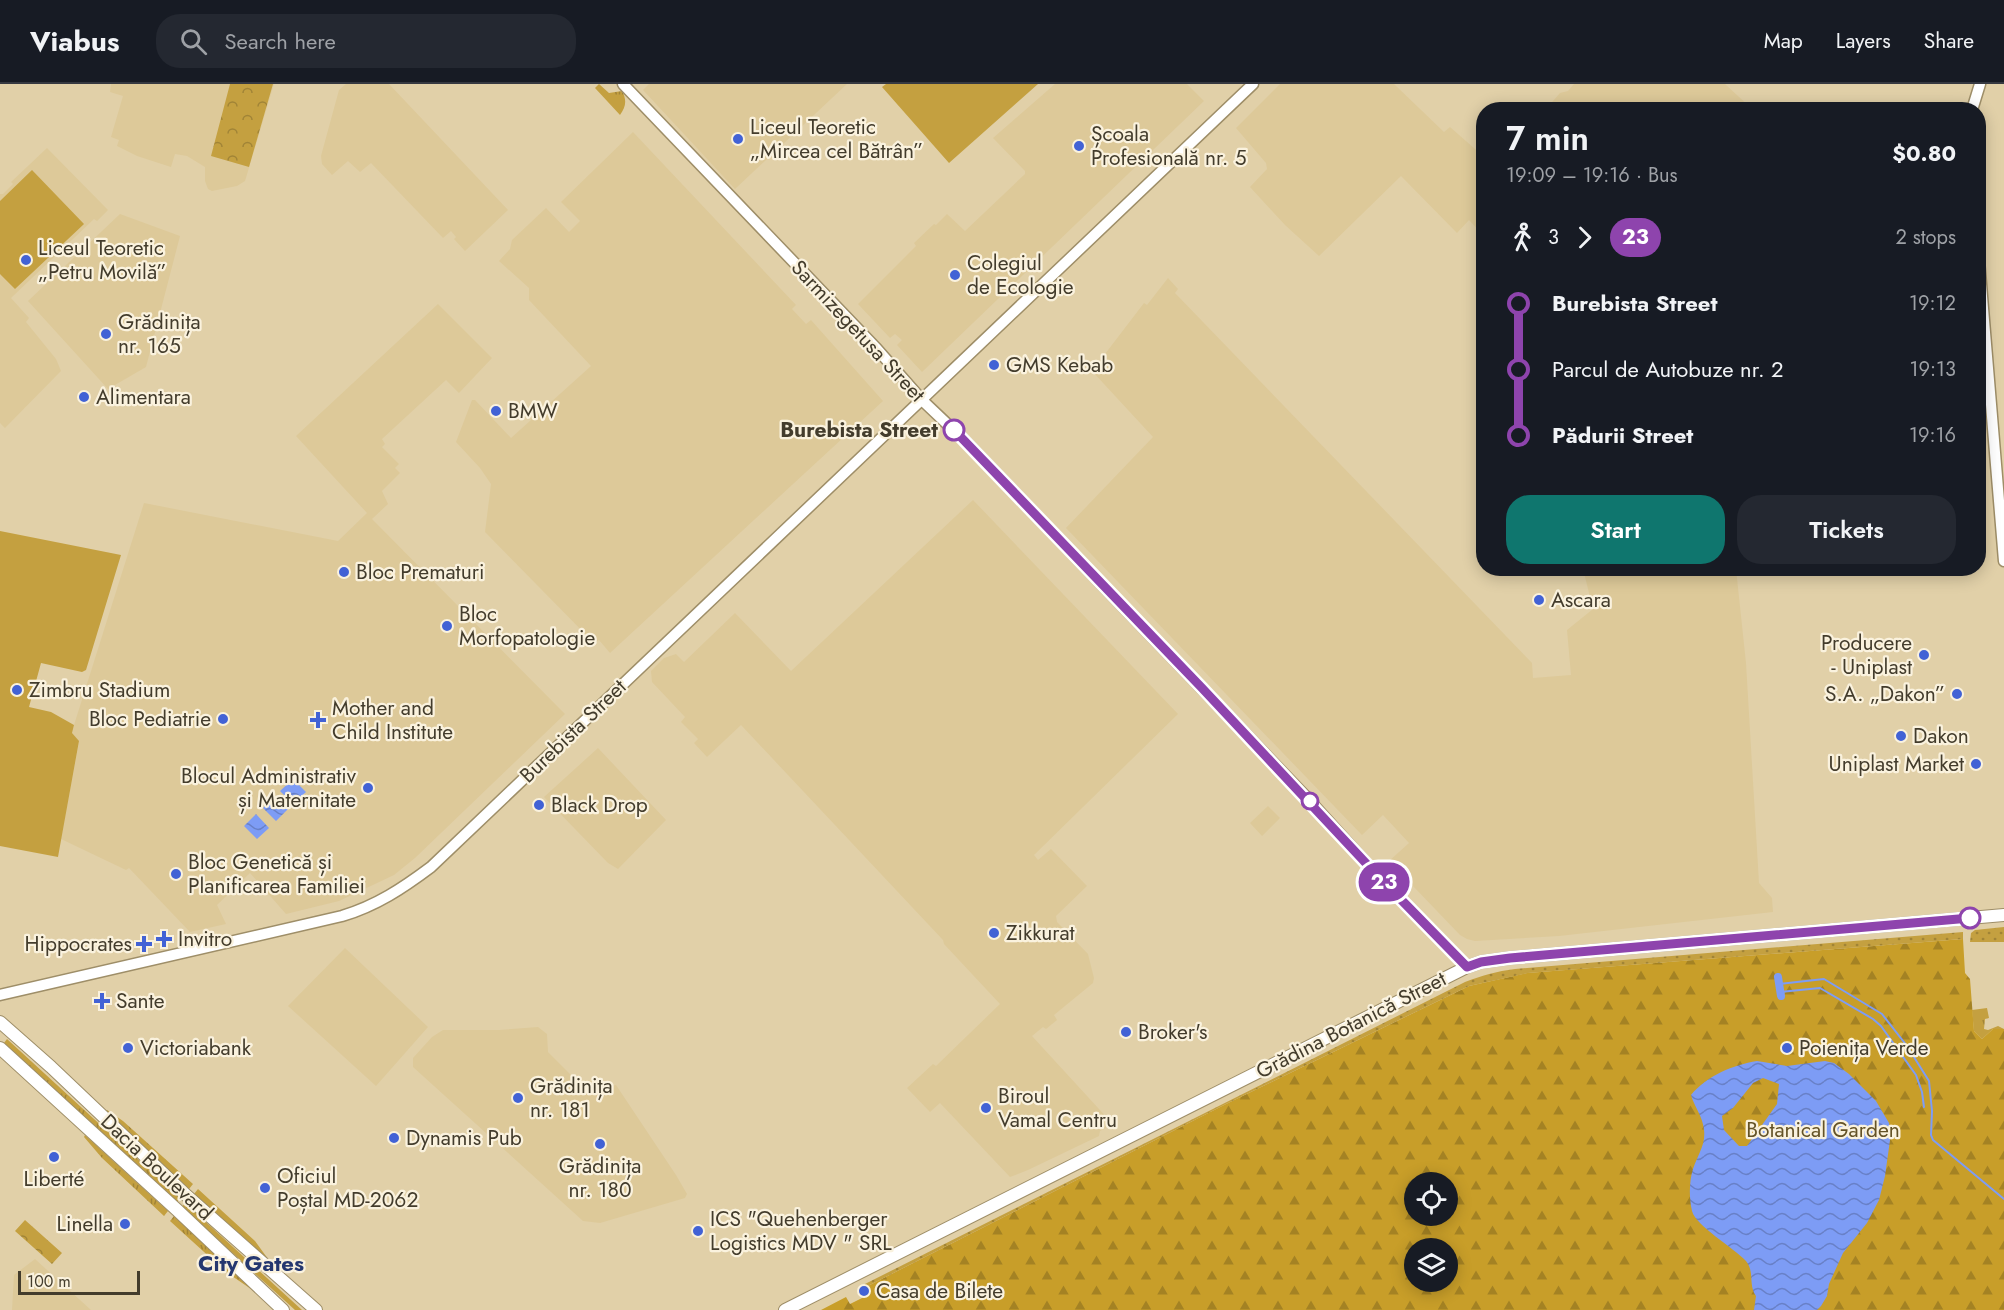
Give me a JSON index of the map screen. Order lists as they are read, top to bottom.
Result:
{
  "streets": {
    "main road": [
      "Sarmizegetusa Street",
      "Burebista Street",
      "Grădina Botanică Street",
      "Dacia Boulevard"
    ]
  },
  "crossings": [
    ["Sarmizegetusa Street", "Burebista Street"],
    ["Sarmizegetusa Street", "Grădina Botanică Street"]
  ],
  "districts": ["City Gates"],
  "parks": ["Botanical Garden"],
  "places": {
    "other": [
      "Liceul Teoretic „Mircea cel Bătrân”",
      "Școala Profesională nr. 5",
      "Liceul Teoretic „Petru Movilă”",
      "Colegiul de Ecologie",
      "Grădinița nr. 165",
      "GMS Kebab",
      "Alimentara",
      "BMW",
      "Burebista Street",
      "Bloc Prematuri",
      "Ascara",
      "Bloc Morfopatologie",
      "Producere - Uniplast",
      "Zimbru Stadium",
      "S.A. „Dakon”",
      "Bloc Pediatrie",
      "Dakon",
      "Uniplast Market",
      "Blocul Administrativ și Maternitate",
      "Black Drop",
      "Bloc Genetică și Planificarea Familiei",
      "Zikkurat",
      "Broker's",
      "Victoriabank",
      "Poienița Verde",
      "Grădinița nr. 181",
      "Biroul Vamal Centru",
      "Dynamis Pub",
      "Grădinița nr. 180",
      "Liberté",
      "Oficiul Poștal MD-2062",
      "Linella",
      "ICS \"Quehenberger Logistics MDV \" SRL",
      "Casa de Bilete"
    ],
    "health": [
      "Mother and Child Institute",
      "Invitro",
      "Hippocrates",
      "Sante"
    ]
  },
  "lines": ["bus line 23"],
  "scale_bar": "100 m",
  "page": {
    "header": "Viabus",
    "search": "Search here",
    "nav": ["Map", "Layers", "Share"],
    "on_map": "23",
    "heading": ["7 min", "19:09 – 19:16 · Bus", "$0.80"],
    "legs": ["3", "23", "2 stops"],
    "list": [
      {
        "name": "Burebista Street",
        "value": "19:12"
      },
      {
        "name": "Parcul de Autobuze nr. 2",
        "value": "19:13"
      },
      {
        "name": "Pădurii Street",
        "value": "19:16"
      }
    ],
    "buttons": ["Start", "Tickets"],
    "scale": "100 m"
  }
}
